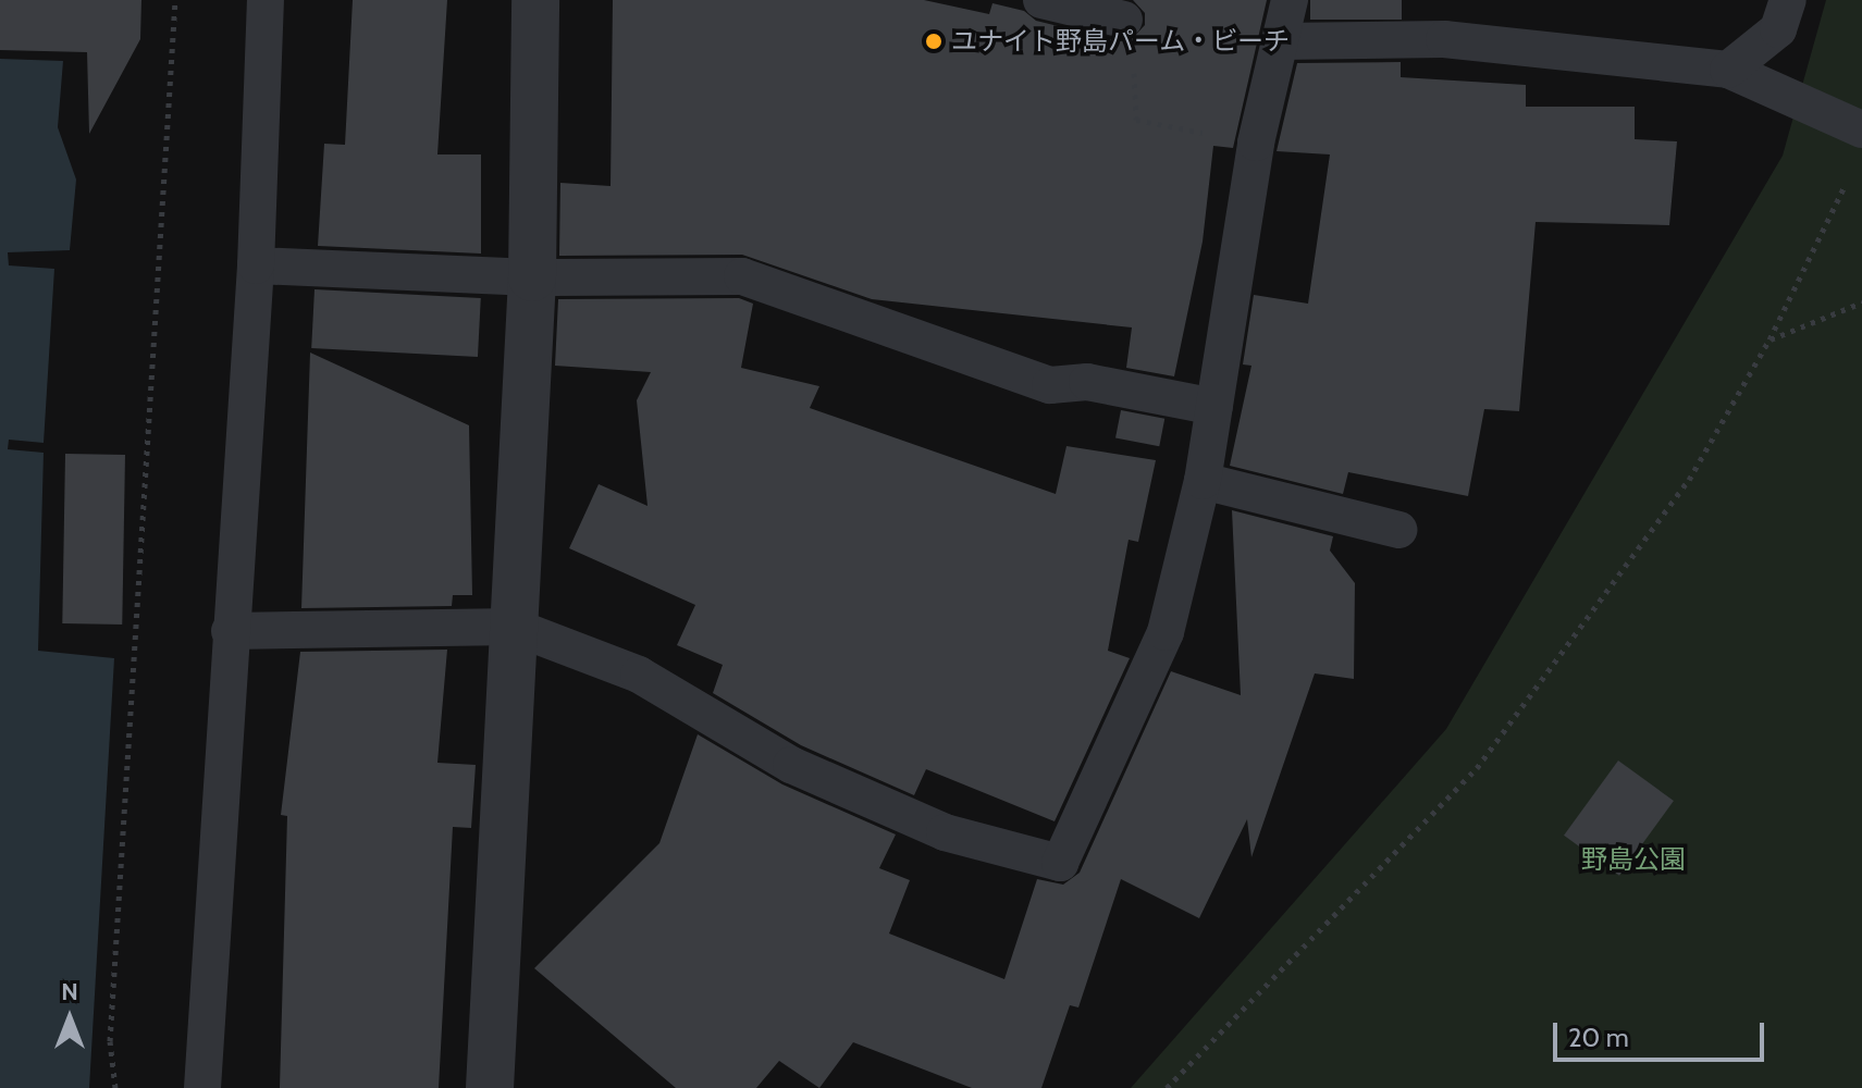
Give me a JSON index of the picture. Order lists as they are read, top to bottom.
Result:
{
  "parks": ["野島公園"],
  "places": ["ユナイト野島パーム・ビーチ"],
  "scale_bar": "20 m",
  "north": "top"
}
